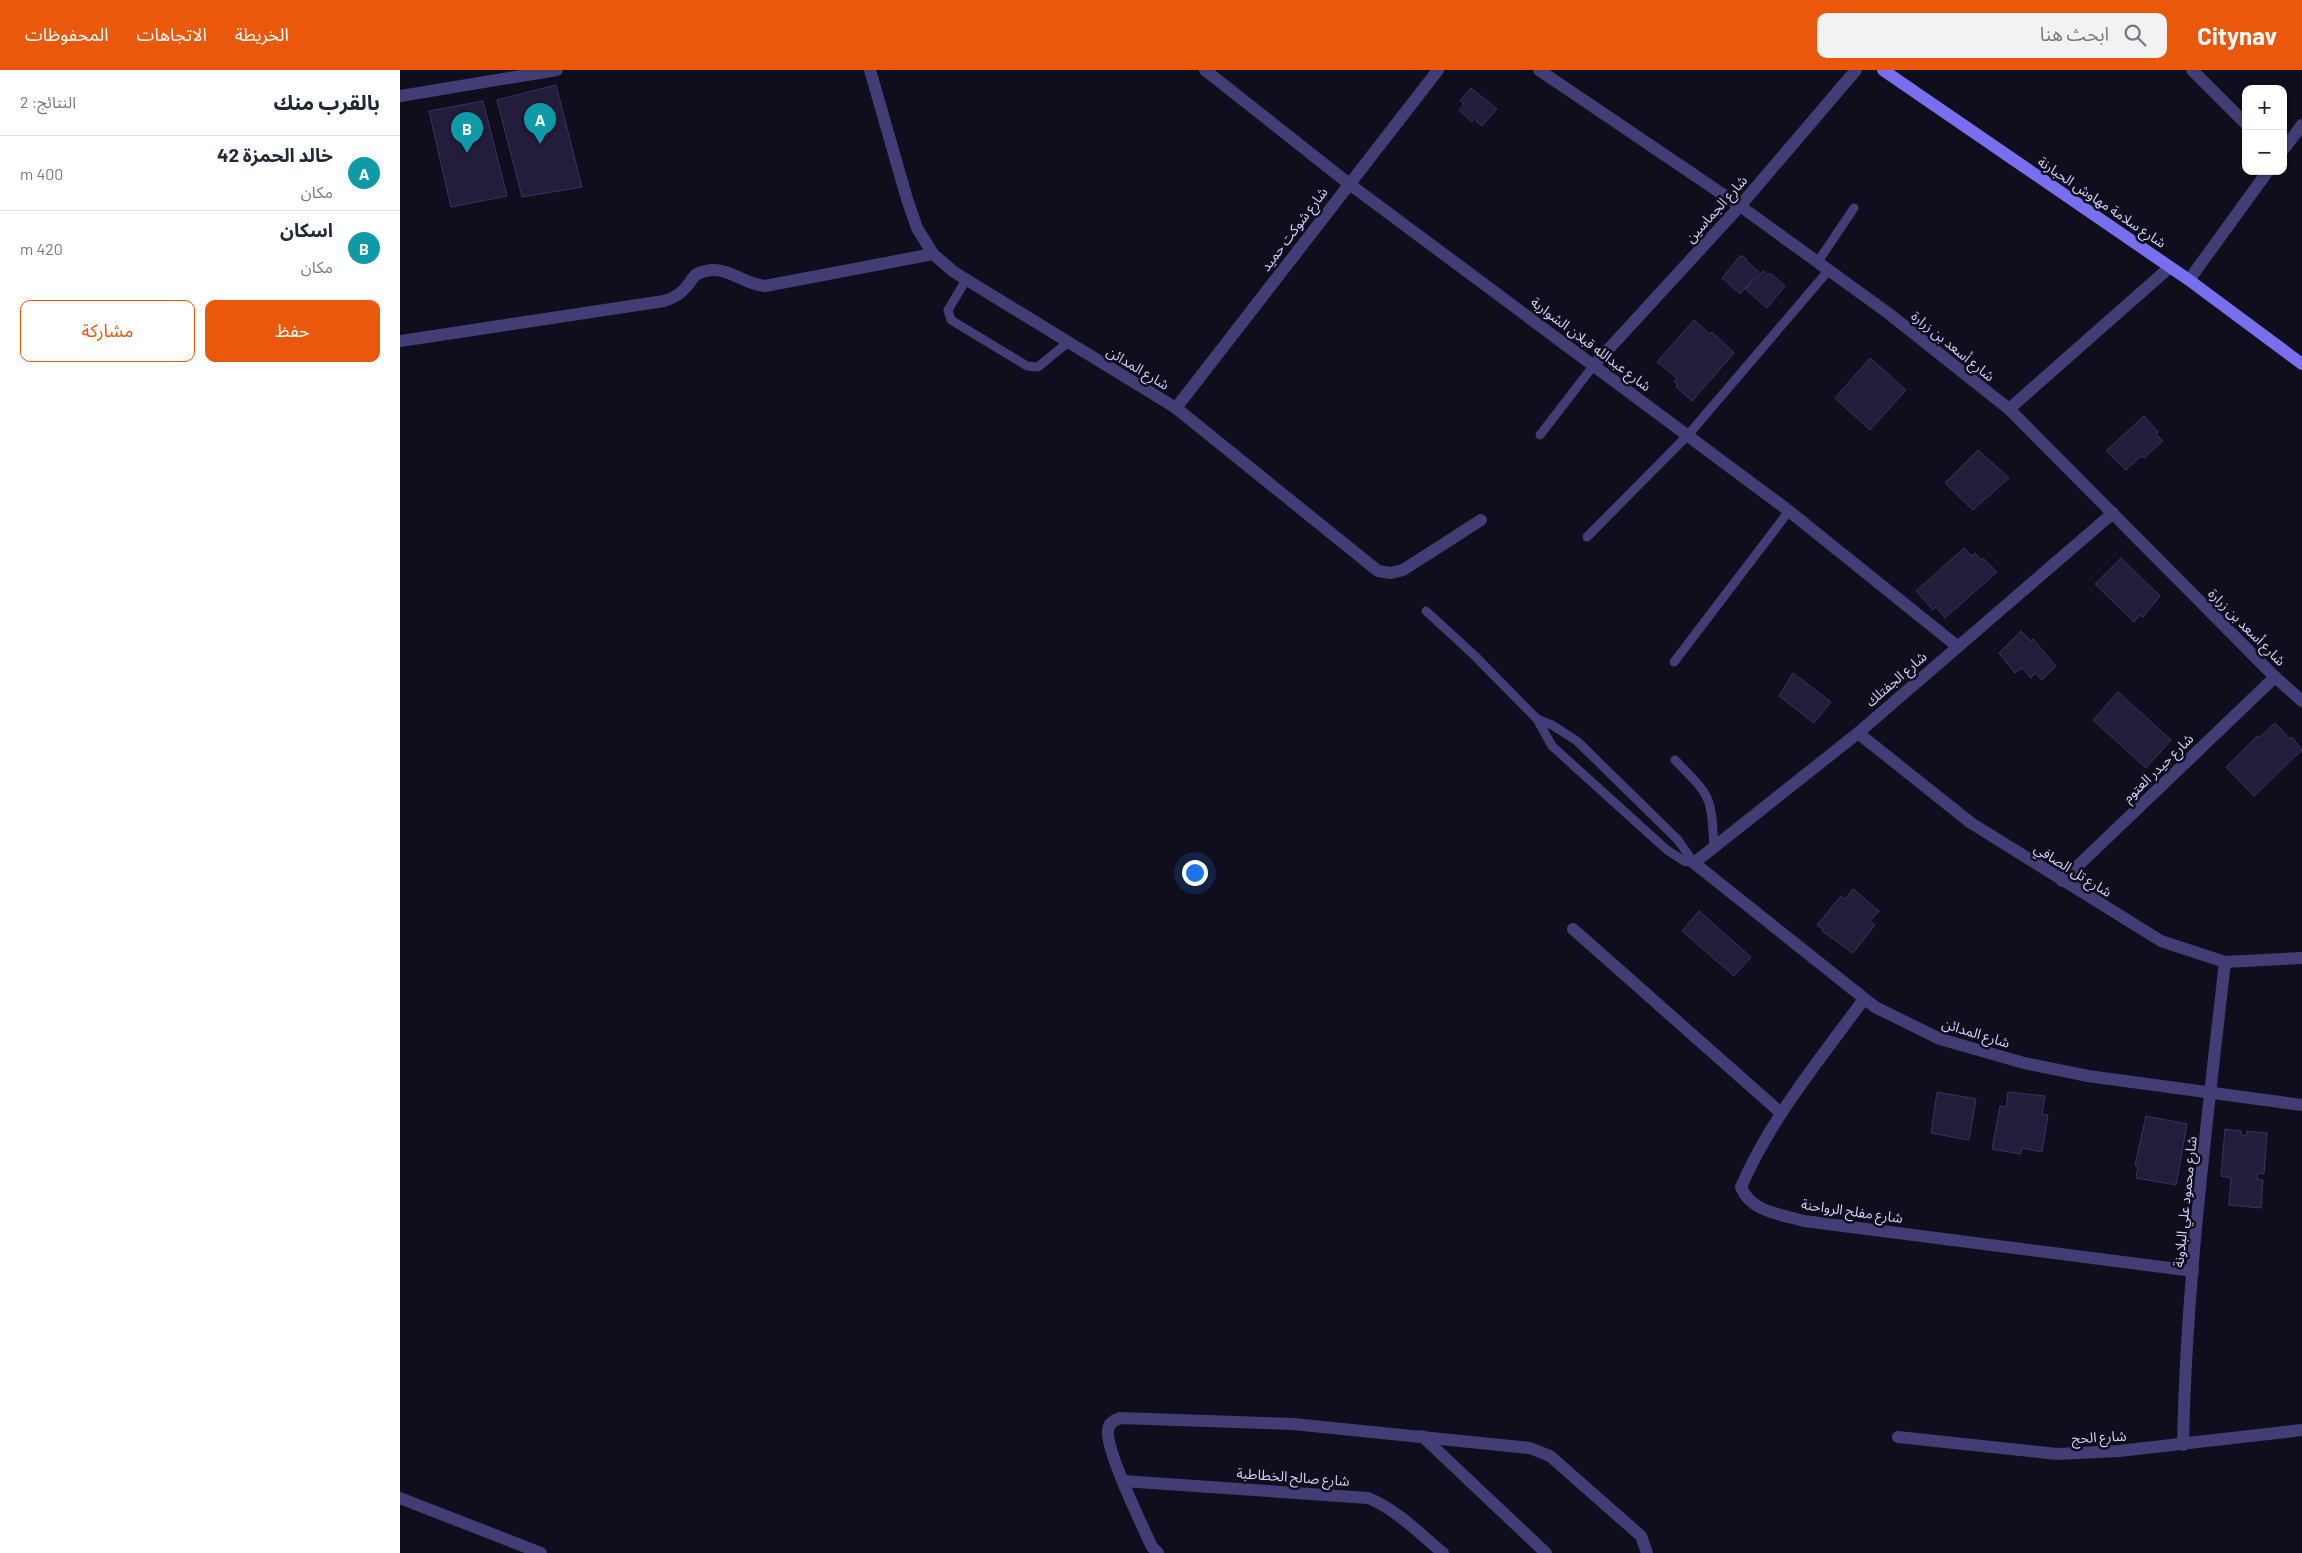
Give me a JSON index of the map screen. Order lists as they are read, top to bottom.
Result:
{
  "streets": {
    "street": [
      "شارع سلامة مهاوش الحبارنة",
      "شارع الجماسين",
      "شارع شوكت حميد",
      "شارع عبدالله قبلان الشواربة",
      "شارع أسعد بن زرارة",
      "شارع المدائن",
      "شارع الجفتلك",
      "شارع حيدر العتوم",
      "شارع تل الصافي",
      "شارع محمود علي البلاونة",
      "شارع مفلح الرواحنة",
      "شارع الحج",
      "شارع صالح الخطاطبة"
    ]
  },
  "crossings": [
    ["شارع الجماسين", "شارع عبدالله قبلان الشواربة"],
    ["شارع الجماسين", "شارع أسعد بن زرارة"],
    ["شارع شوكت حميد", "شارع عبدالله قبلان الشواربة"],
    ["شارع شوكت حميد", "شارع المدائن"],
    ["شارع عبدالله قبلان الشواربة", "شارع الجفتلك"],
    ["شارع أسعد بن زرارة", "شارع الجفتلك"],
    ["شارع أسعد بن زرارة", "شارع حيدر العتوم"],
    ["شارع المدائن", "شارع الجفتلك"],
    ["شارع المدائن", "شارع محمود علي البلاونة"],
    ["شارع المدائن", "شارع مفلح الرواحنة"],
    ["شارع الجفتلك", "شارع تل الصافي"],
    ["شارع حيدر العتوم", "شارع تل الصافي"],
    ["شارع تل الصافي", "شارع محمود علي البلاونة"],
    ["شارع محمود علي البلاونة", "شارع مفلح الرواحنة"],
    ["شارع محمود علي البلاونة", "شارع الحج"]
  ],
  "page": {
    "header": "Citynav",
    "search": "ابحث هنا",
    "nav": ["الخريطة", "الاتجاهات", "المحفوظات"],
    "heading": ["بالقرب منك", "النتائج: 2"],
    "map_buttons": ["+", "−"],
    "pins": ["A", "B"],
    "list": [
      {
        "mark": "A",
        "name": "خالد الحمزة 42",
        "note": "مكان",
        "value": "400 m"
      },
      {
        "mark": "B",
        "name": "اسكان",
        "note": "مكان",
        "value": "420 m"
      }
    ],
    "buttons": ["حفظ", "مشاركة"]
  }
}
